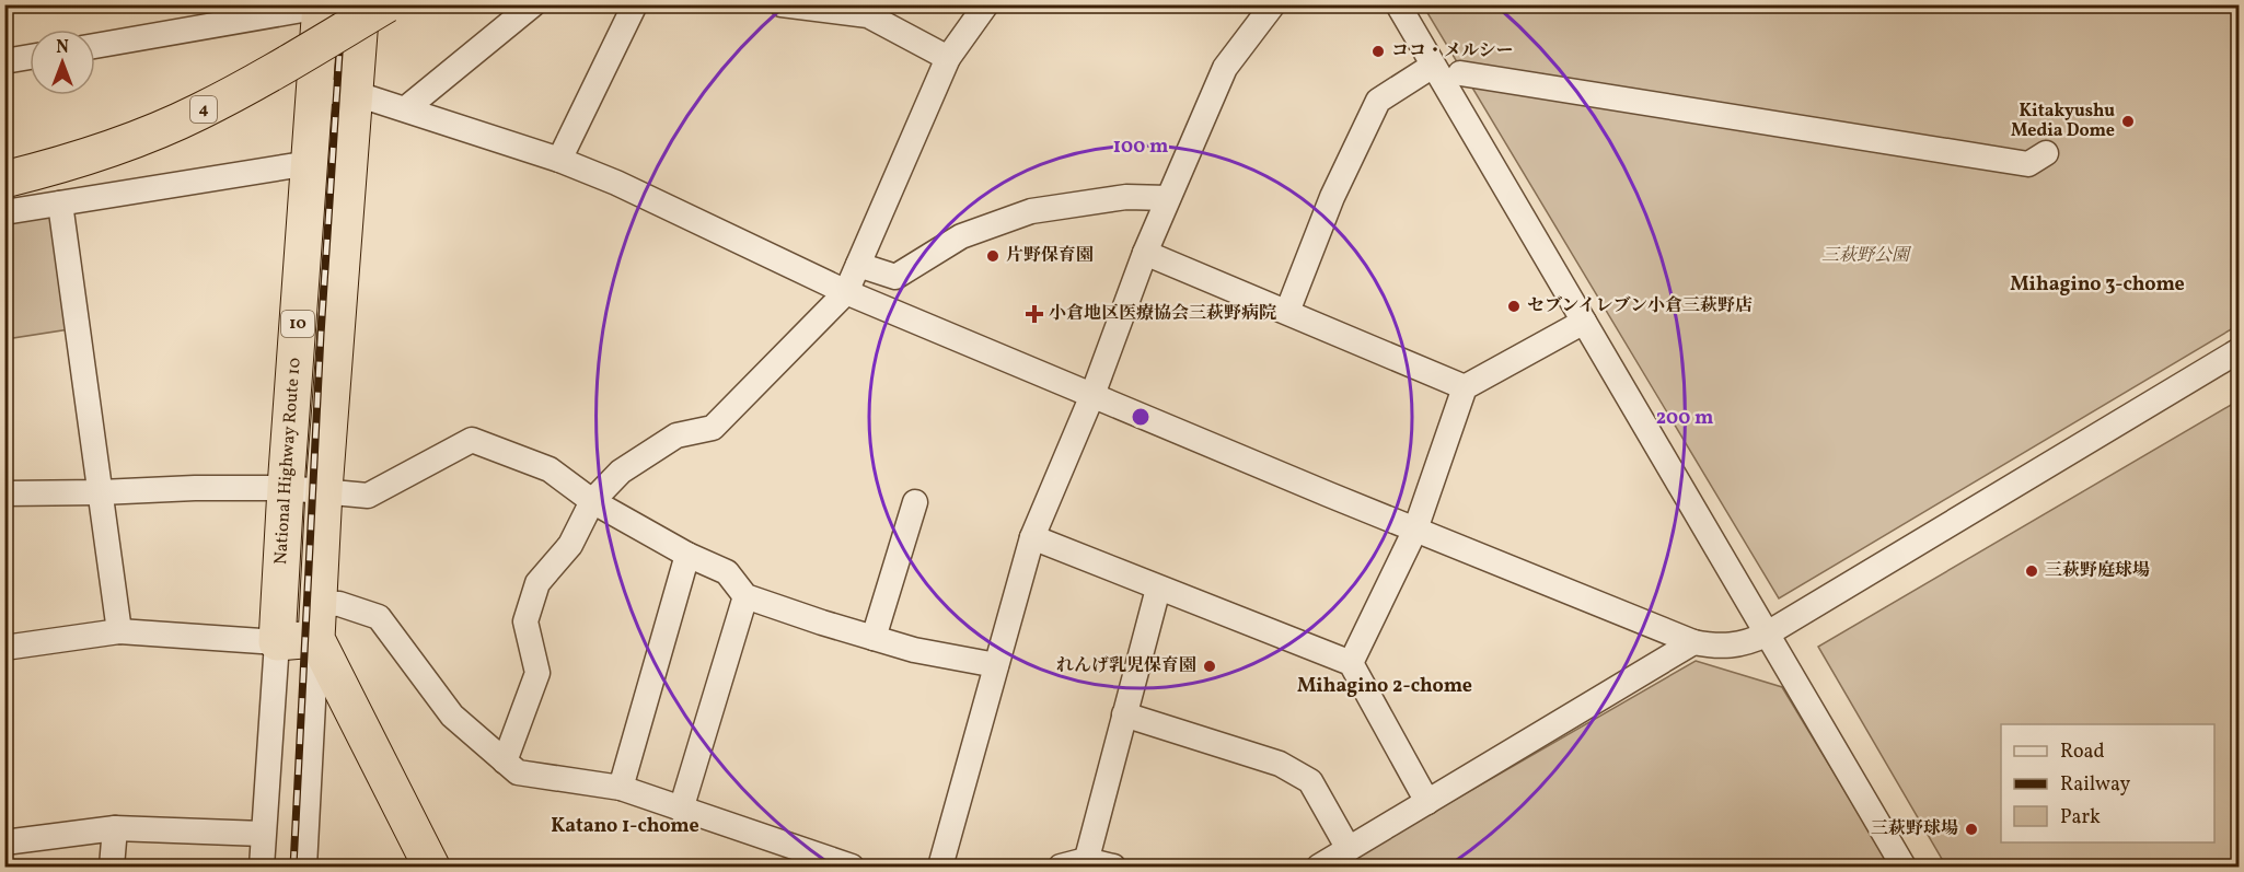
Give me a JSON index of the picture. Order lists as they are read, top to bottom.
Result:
{
  "streets": {
    "highway": ["4", "10", "National Highway Route 10"]
  },
  "crossings": [
    ["4", "National Highway Route 10"]
  ],
  "districts": ["Mihagino 3-chome", "Mihagino 2-chome", "Katano 1-chome"],
  "parks": ["三萩野公園"],
  "places": {
    "other": [
      "ココ・メルシー",
      "Kitakyushu Media Dome",
      "片野保育園",
      "セブンイレブン小倉三萩野店",
      "三萩野庭球場",
      "れんげ乳児保育園",
      "三萩野球場"
    ],
    "health": ["小倉地区医療協会三萩野病院"]
  },
  "legend": ["Road", "Railway", "Park"],
  "north": "top",
  "rings": ["100 m", "200 m"]
}
